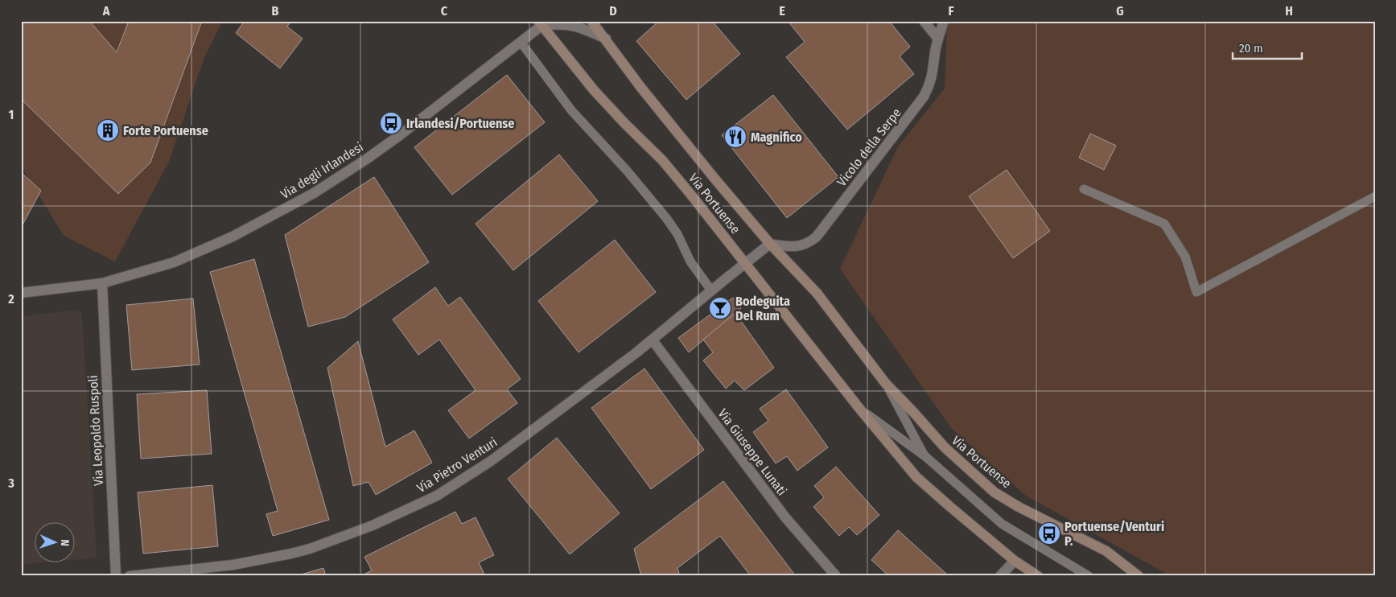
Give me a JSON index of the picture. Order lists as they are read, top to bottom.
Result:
{
  "streets": {
    "main road": ["Via Portuense"],
    "street": [
      "Vicolo della Serpe",
      "Via degli Irlandesi",
      "Via Leopoldo Ruspoli",
      "Via Giuseppe Lunati",
      "Via Pietro Venturi"
    ]
  },
  "crossings": [
    ["Vicolo della Serpe", "Via Portuense"],
    ["Vicolo della Serpe", "Via Pietro Venturi"],
    ["Via degli Irlandesi", "Via Portuense"],
    ["Via degli Irlandesi", "Via Leopoldo Ruspoli"],
    ["Via Portuense", "Via Pietro Venturi"],
    ["Via Giuseppe Lunati", "Via Pietro Venturi"]
  ],
  "places": {
    "bus stop": ["Irlandesi/Portuense", "Portuense/Venturi P."],
    "building": ["Forte Portuense"],
    "restaurant": ["Magnifico"],
    "bar": ["Bodeguita Del Rum"]
  },
  "scale_bar": "20 m",
  "north": "right",
  "grid": {
    "columns": [
      "A",
      "B",
      "C",
      "D",
      "E",
      "F",
      "G",
      "H"
    ],
    "rows": ["1", "2", "3"]
  }
}
